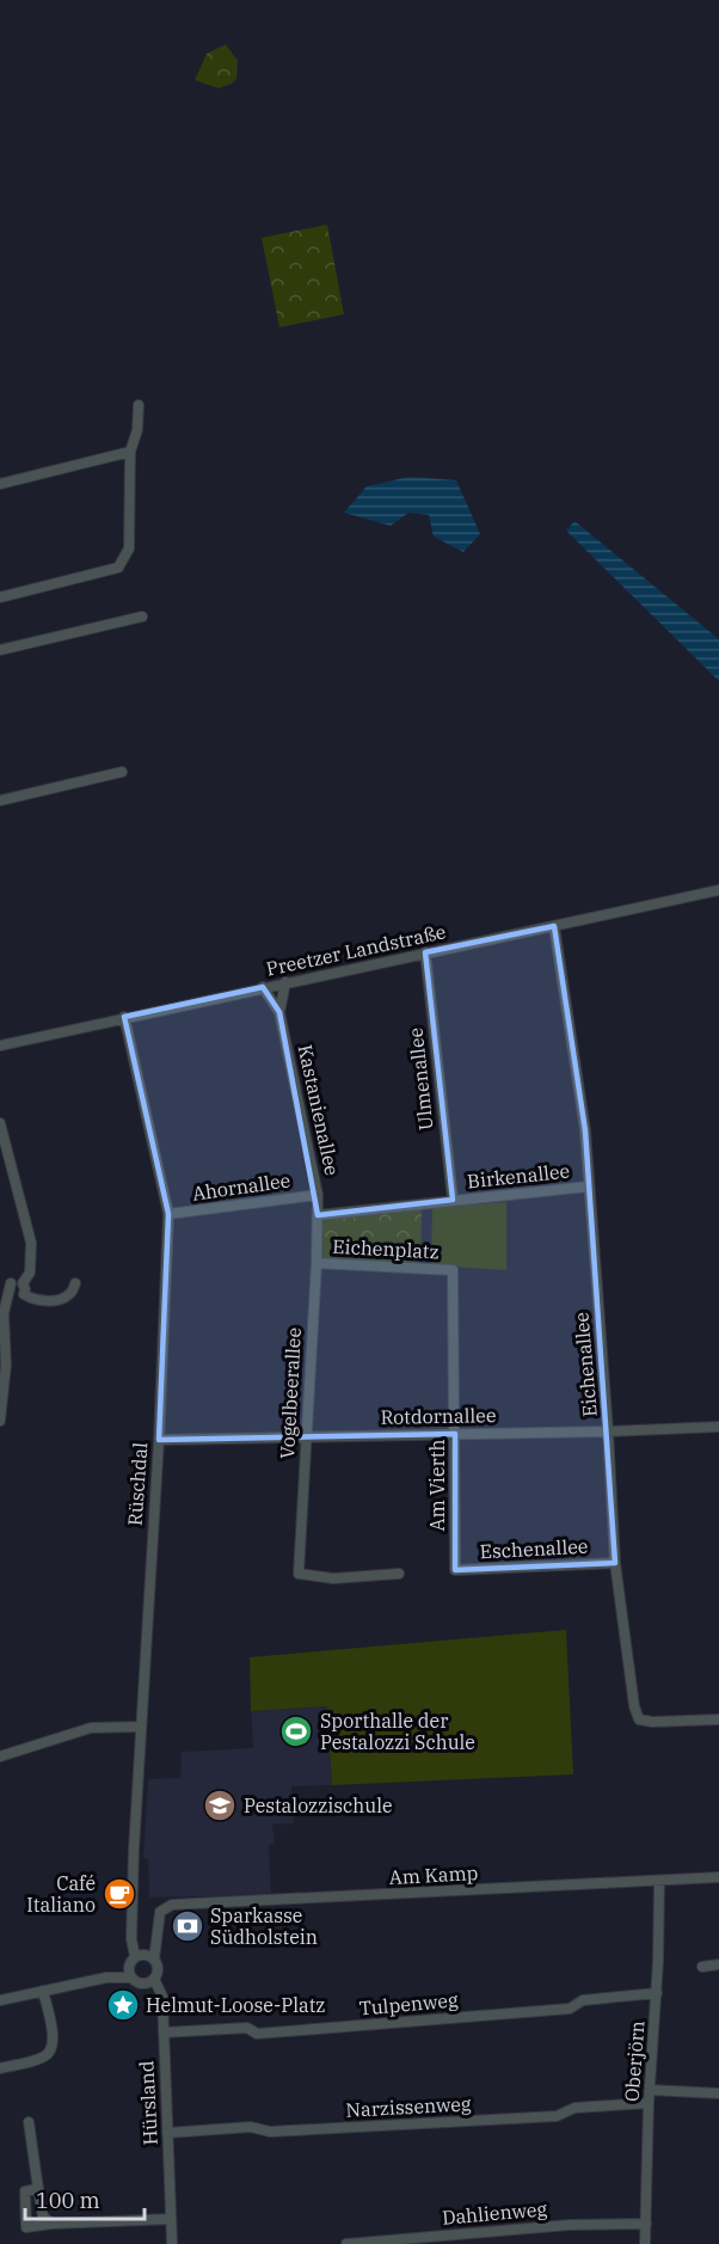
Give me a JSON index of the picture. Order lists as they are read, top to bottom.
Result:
{
  "streets": {
    "street": [
      "Preetzer Landstraße",
      "Ulmenallee",
      "Kastanienallee",
      "Birkenallee",
      "Ahornallee",
      "Eichenplatz",
      "Eichenallee",
      "Vogelbeerallee",
      "Rotdornallee",
      "Rüschdal",
      "Am Vierth",
      "Eschenallee",
      "Am Kamp",
      "Tulpenweg",
      "Oberjörn",
      "Hürsland",
      "Narzissenweg",
      "Dahlienweg"
    ]
  },
  "crossings": [
    ["Preetzer Landstraße", "Ulmenallee"],
    ["Preetzer Landstraße", "Kastanienallee"],
    ["Preetzer Landstraße", "Eichenallee"],
    ["Preetzer Landstraße", "Rüschdal"],
    ["Ulmenallee", "Birkenallee"],
    ["Ulmenallee", "Eichenplatz"],
    ["Kastanienallee", "Ahornallee"],
    ["Kastanienallee", "Eichenplatz"],
    ["Kastanienallee", "Vogelbeerallee"],
    ["Birkenallee", "Eichenplatz"],
    ["Birkenallee", "Eichenallee"],
    ["Ahornallee", "Rüschdal"],
    ["Eichenplatz", "Vogelbeerallee"],
    ["Eichenplatz", "Am Vierth"],
    ["Eichenallee", "Rotdornallee"],
    ["Eichenallee", "Eschenallee"],
    ["Vogelbeerallee", "Rotdornallee"],
    ["Rotdornallee", "Rüschdal"],
    ["Rotdornallee", "Am Vierth"],
    ["Rüschdal", "Am Kamp"],
    ["Am Vierth", "Eschenallee"],
    ["Am Kamp", "Oberjörn"],
    ["Tulpenweg", "Oberjörn"],
    ["Tulpenweg", "Hürsland"],
    ["Oberjörn", "Narzissenweg"],
    ["Oberjörn", "Dahlienweg"],
    ["Hürsland", "Narzissenweg"]
  ],
  "places": {
    "sports": ["Sporthalle der Pestalozzi Schule"],
    "school or university": ["Pestalozzischule"],
    "cafe": ["Café Italiano"],
    "bank": ["Sparkasse Südholstein"],
    "place": ["Helmut-Loose-Platz"]
  },
  "scale_bar": "100 m"
}
